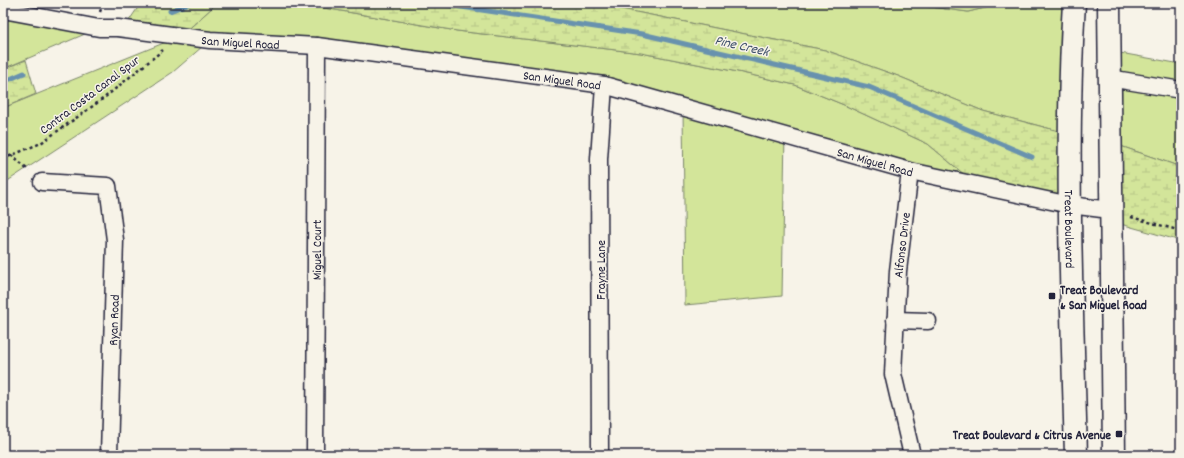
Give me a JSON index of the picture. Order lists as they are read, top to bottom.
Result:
{
  "streets": {
    "main road": ["Treat Boulevard"],
    "street": [
      "San Miguel Road",
      "Alfonso Drive",
      "Miguel Court",
      "Frayne Lane",
      "Ryan Road"
    ],
    "path": ["Contra Costa Canal Spur"]
  },
  "crossings": [
    ["San Miguel Road", "Contra Costa Canal Spur"],
    ["San Miguel Road", "Treat Boulevard"],
    ["San Miguel Road", "Alfonso Drive"],
    ["San Miguel Road", "Miguel Court"],
    ["San Miguel Road", "Frayne Lane"]
  ],
  "water": ["Pine Creek"],
  "places": {
    "transit": ["Treat Boulevard & San Miguel Road", "Treat Boulevard & Citrus Avenue"]
  }
}
